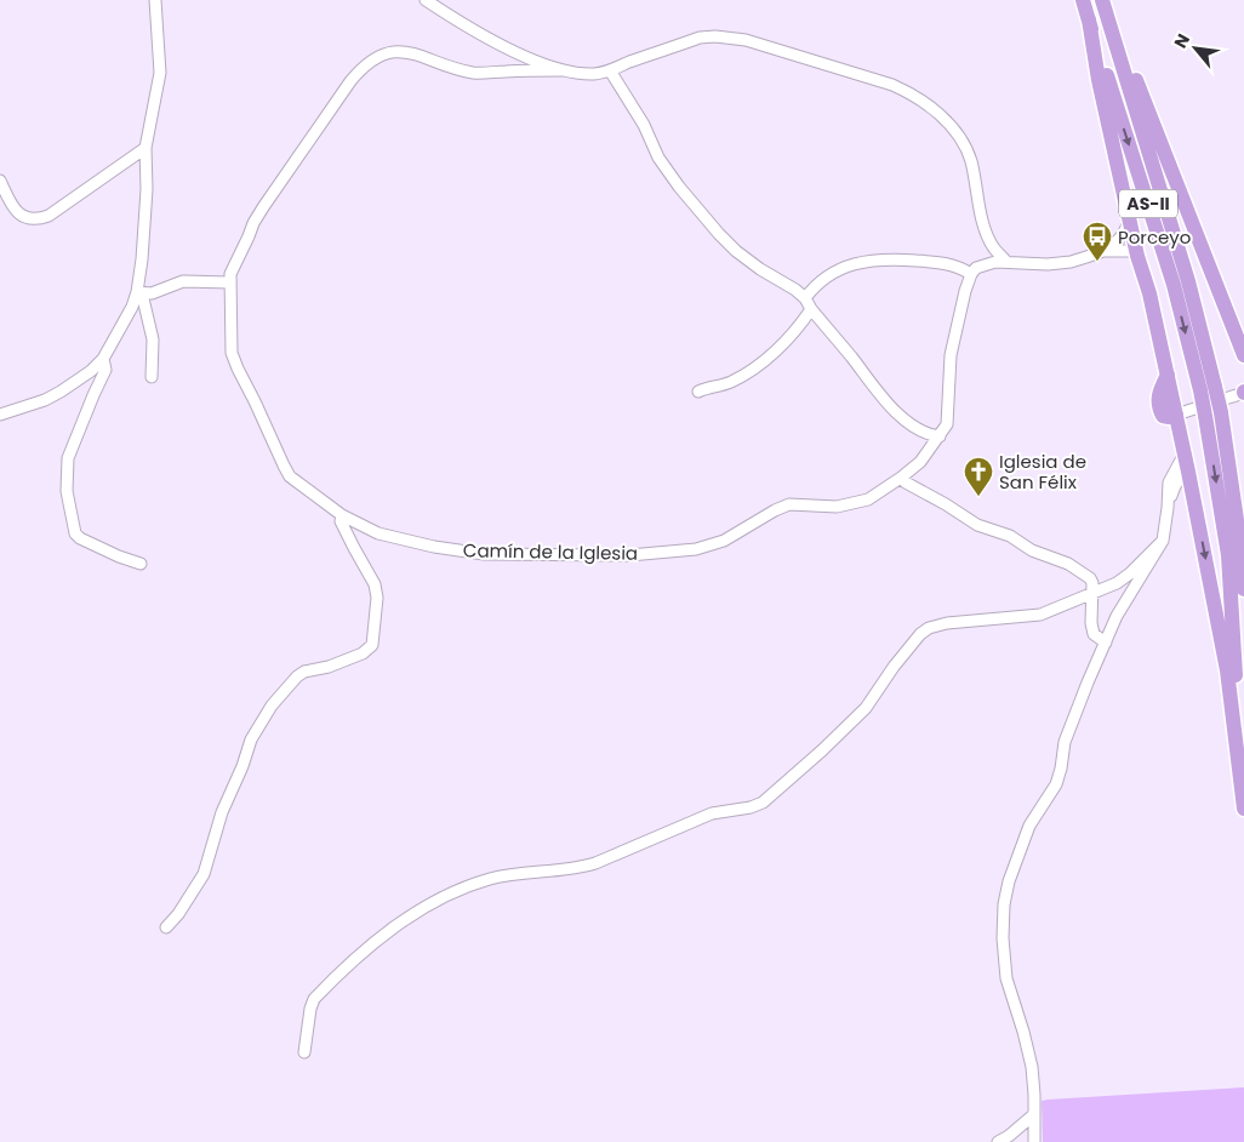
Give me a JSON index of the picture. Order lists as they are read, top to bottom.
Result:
{
  "streets": {
    "highway": ["AS-II"],
    "street": ["Camín de la Iglesia"]
  },
  "places": {
    "bus stop": ["Porceyo"],
    "church": ["Iglesia de San Félix"]
  },
  "north": "top left"
}
